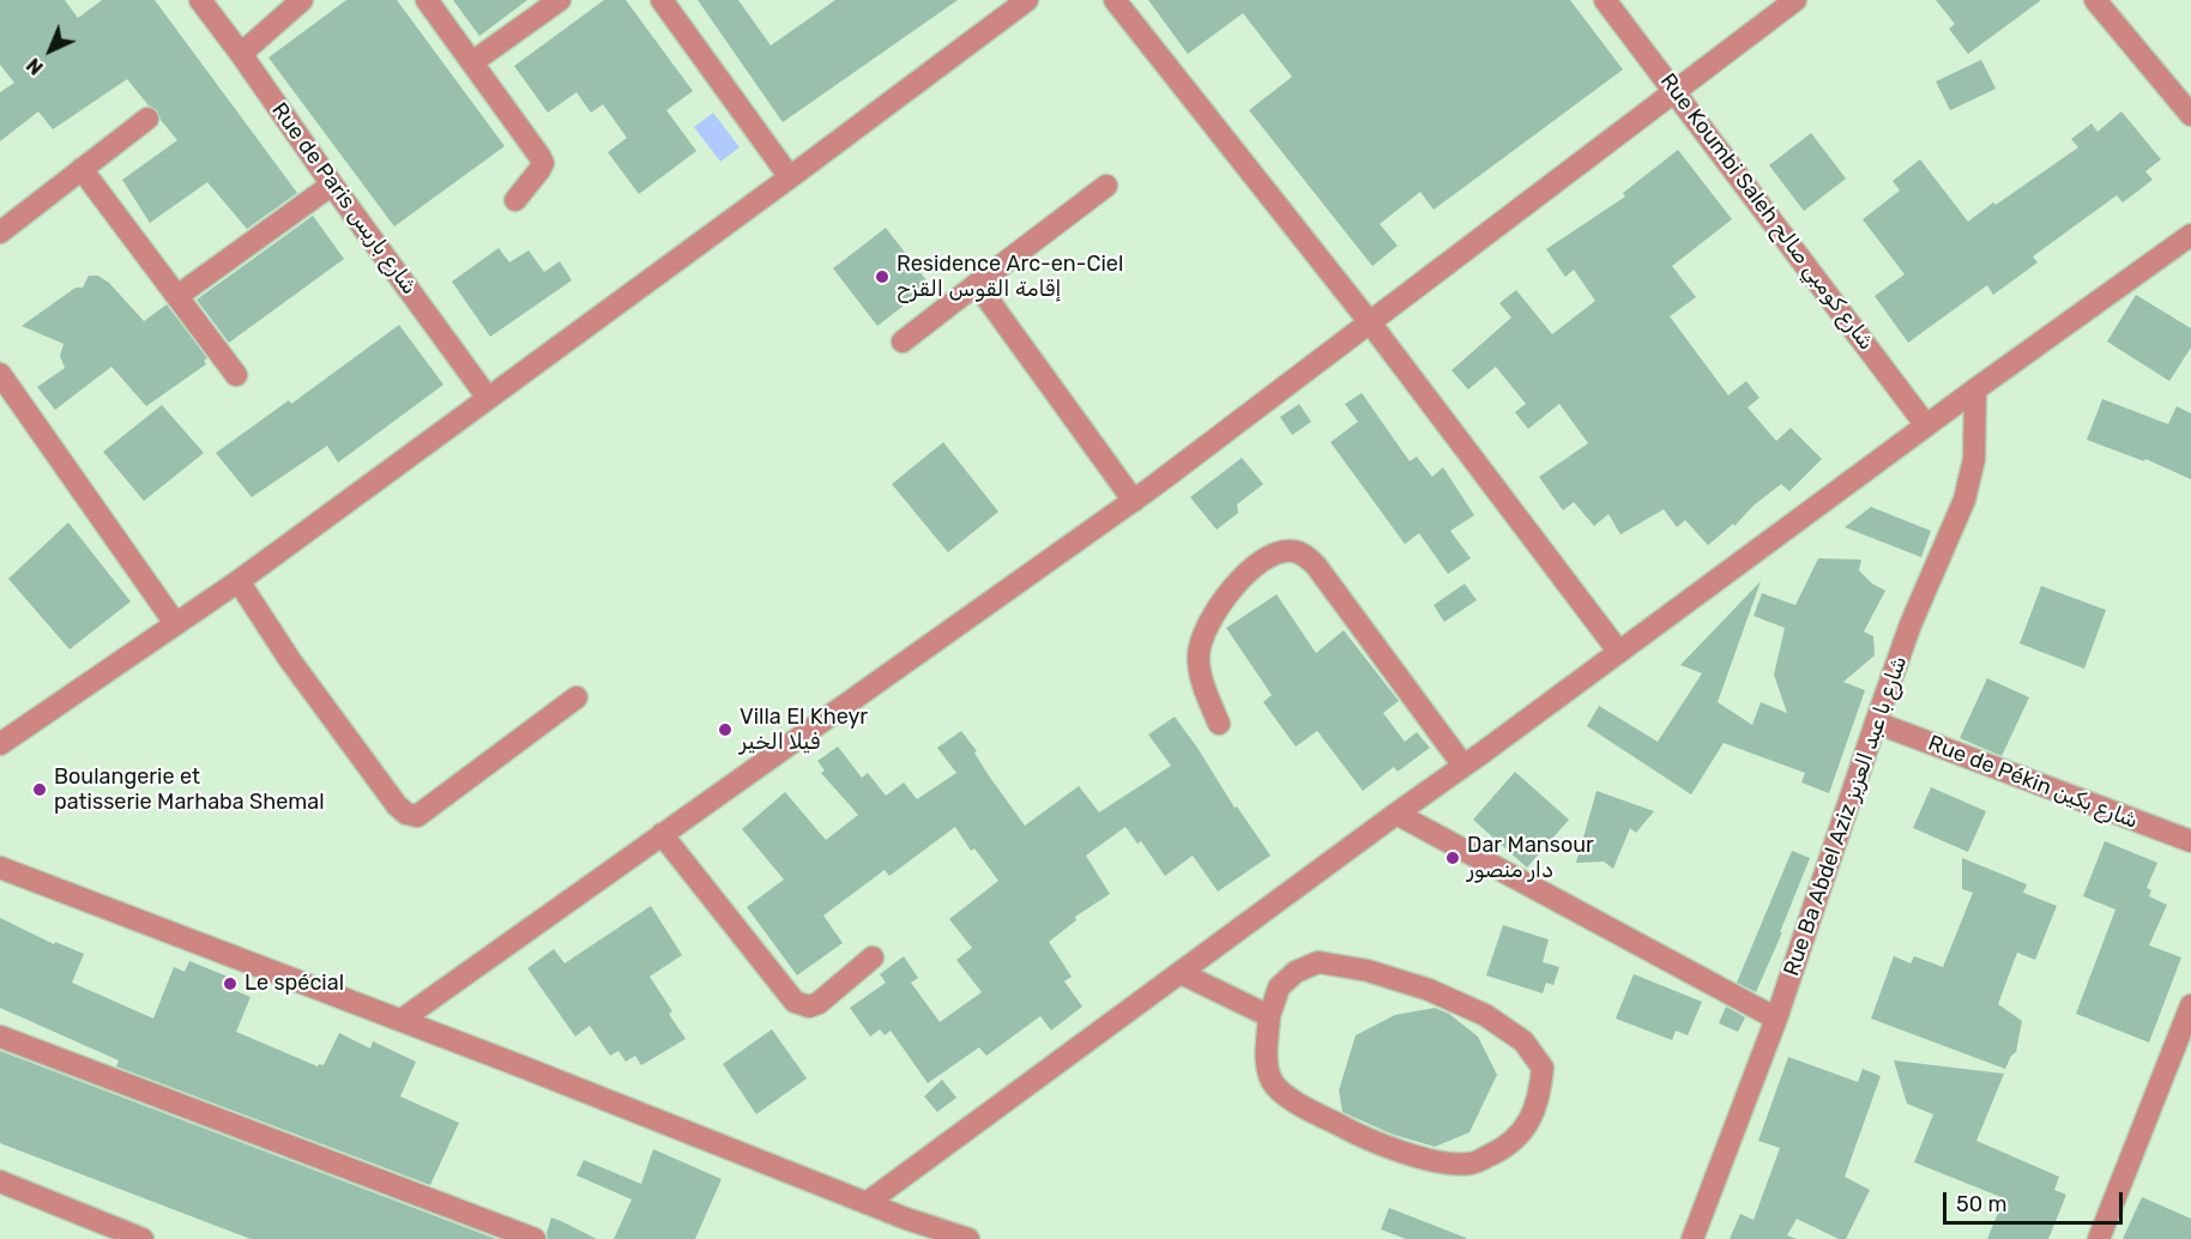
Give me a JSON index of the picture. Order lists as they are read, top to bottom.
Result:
{
  "streets": {
    "street": [
      "Rue de Paris شارع باريس",
      "Rue Koumbi Saleh شارع كومبي صالح",
      "Rue de Pékin شارع بكين",
      "Rue Ba Abdel Aziz شارع با عبد العزيز"
    ]
  },
  "crossings": [
    ["Rue de Pékin شارع بكين", "Rue Ba Abdel Aziz شارع با عبد العزيز"]
  ],
  "places": [
    "Residence Arc-en-Ciel إقامة القوس القزح",
    "Villa El Kheyr فيلا الخير",
    "Boulangerie et patisserie Marhaba Shemal",
    "Dar Mansour دار منصور",
    "Le spécial"
  ],
  "scale_bar": "50 m",
  "north": "bottom left"
}
